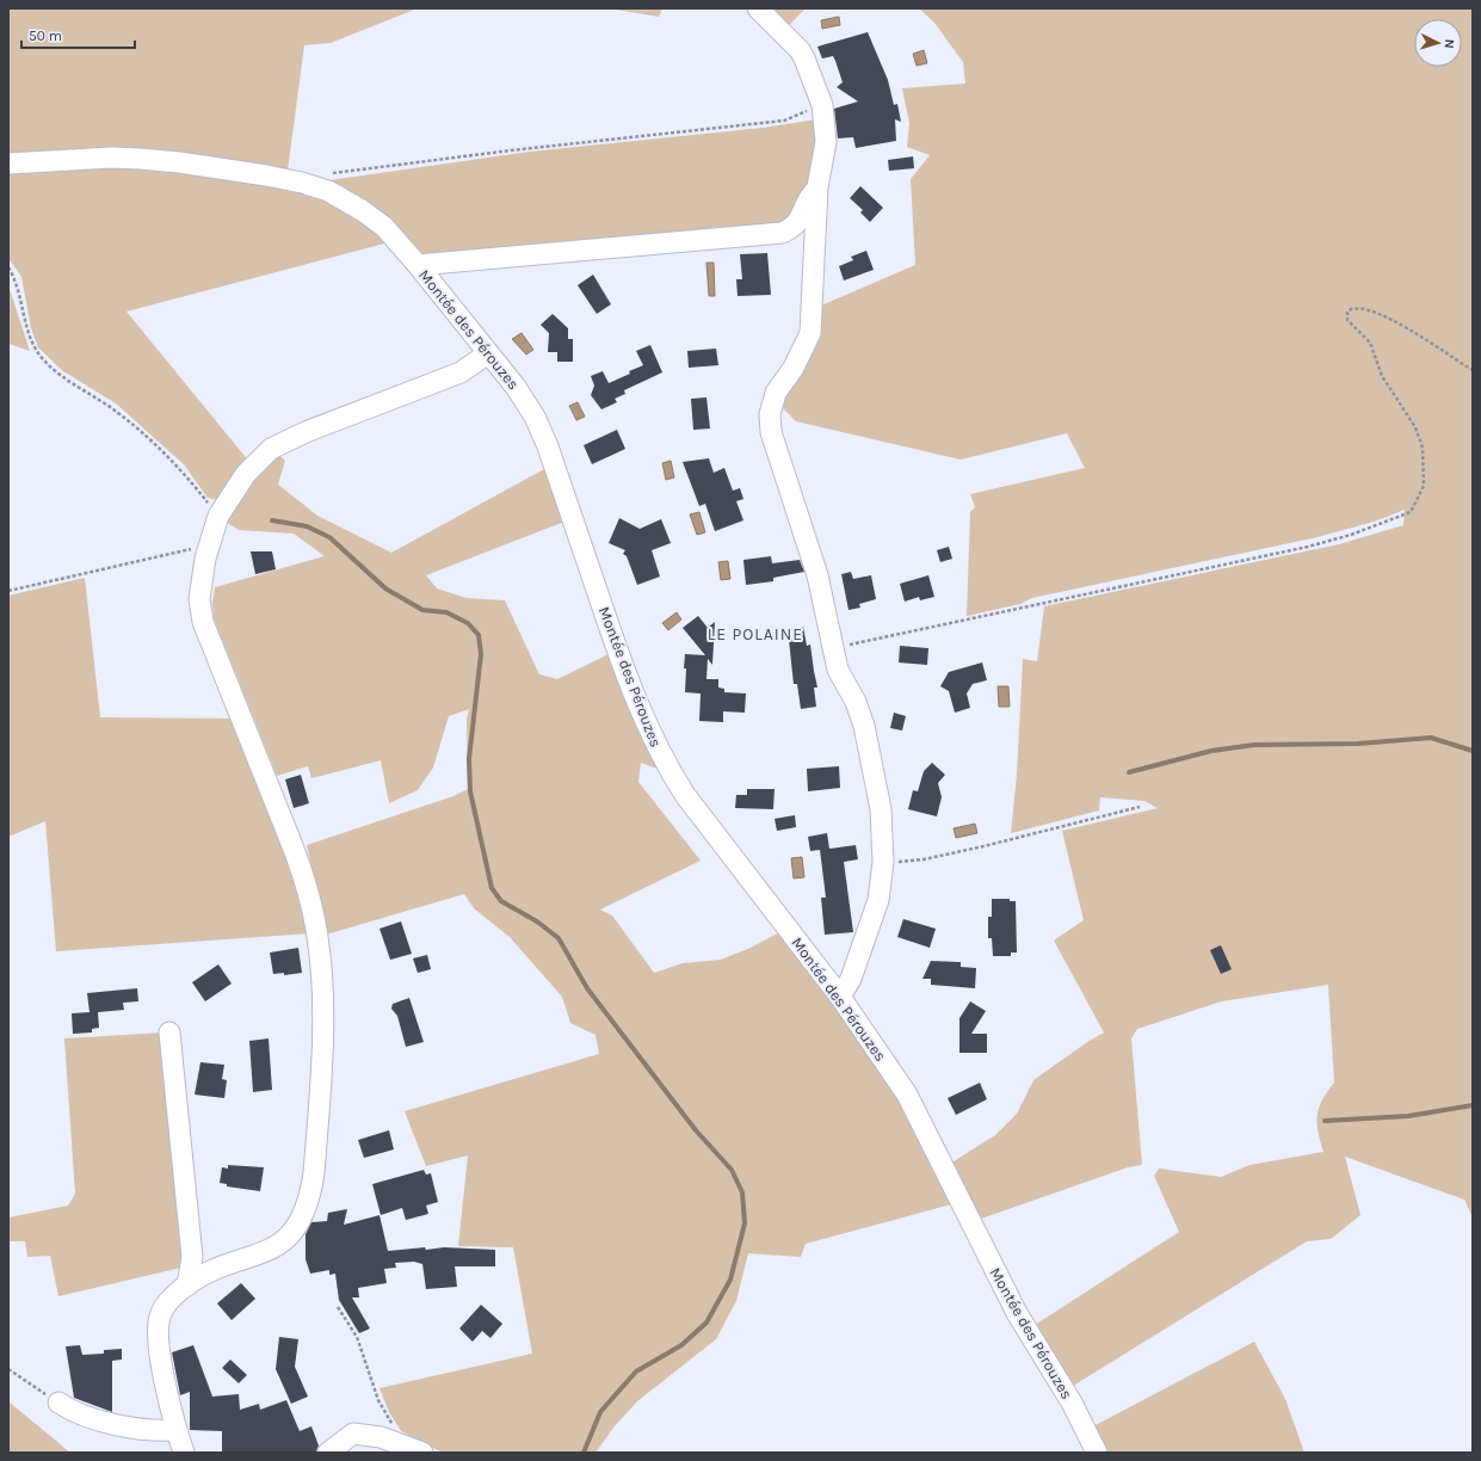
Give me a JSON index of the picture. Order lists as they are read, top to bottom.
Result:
{
  "streets": {
    "street": ["Montée des Pérouzes"]
  },
  "districts": ["LE POLAINE"],
  "scale_bar": "50 m",
  "north": "right"
}
